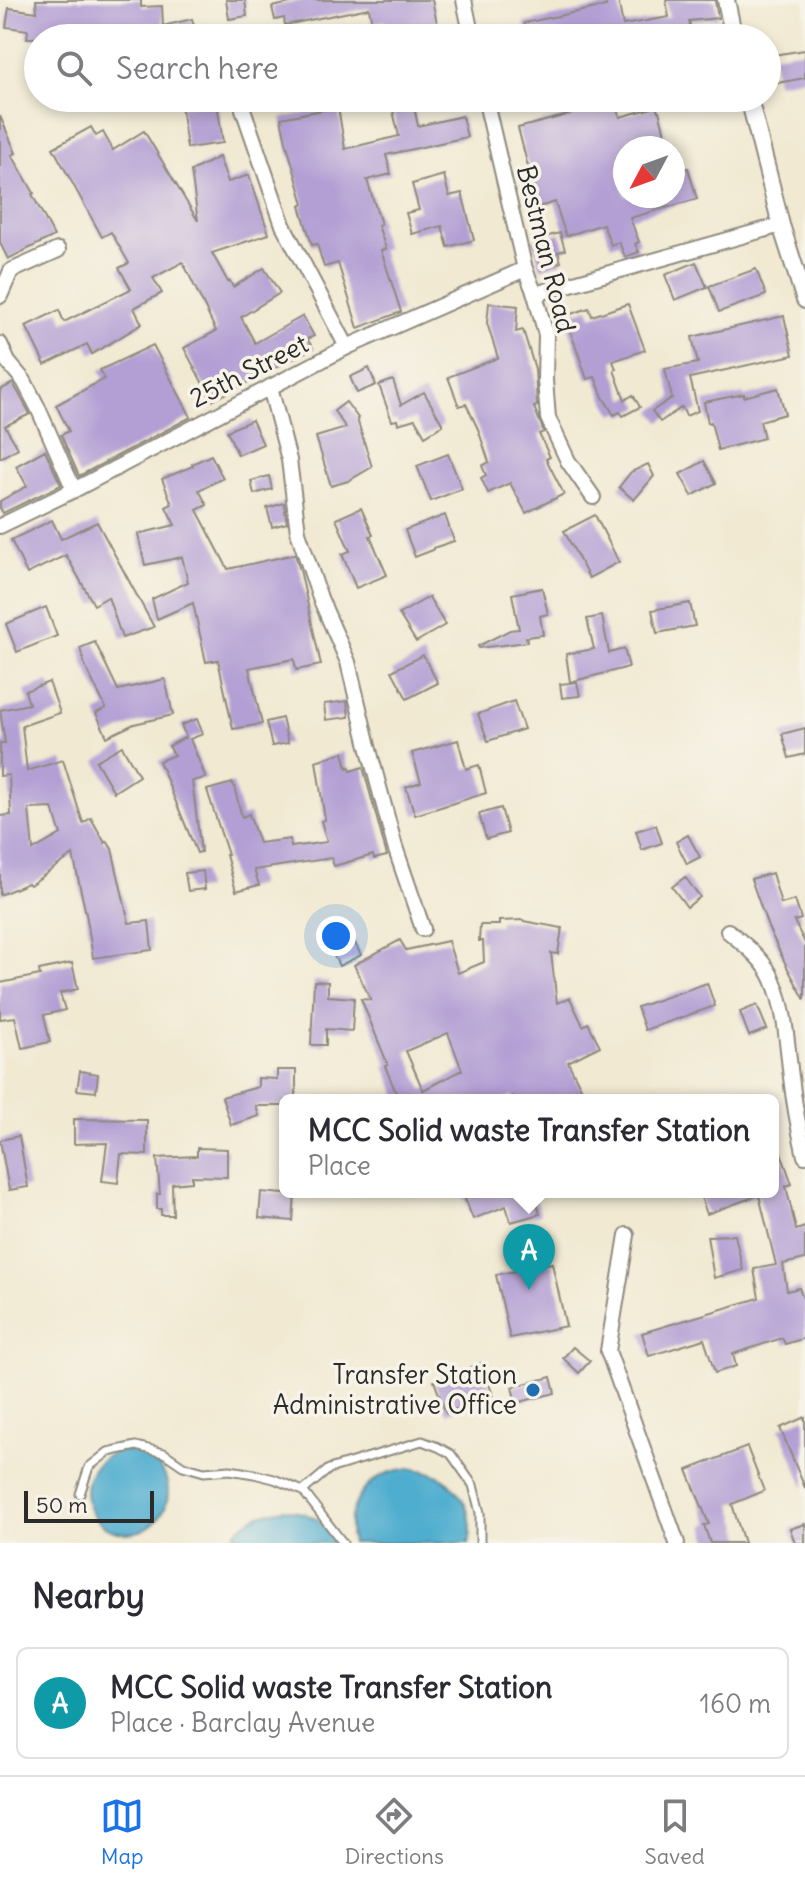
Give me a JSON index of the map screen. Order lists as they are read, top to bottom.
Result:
{
  "streets": {
    "street": ["Bestman Road", "25th Street"]
  },
  "crossings": [
    ["Bestman Road", "25th Street"]
  ],
  "places": ["Transfer Station Administrative Office"],
  "scale_bar": "50 m",
  "north": "bottom left",
  "page": {
    "search": "Search here",
    "popup": ["MCC Solid waste Transfer Station", "Place"],
    "pins": "A",
    "scale": "50 m",
    "heading": "Nearby",
    "list": [
      {
        "mark": "A",
        "name": "MCC Solid waste Transfer Station",
        "note": "Place · Barclay Avenue",
        "value": "160 m"
      }
    ],
    "nav": ["Map", "Directions", "Saved"]
  }
}
